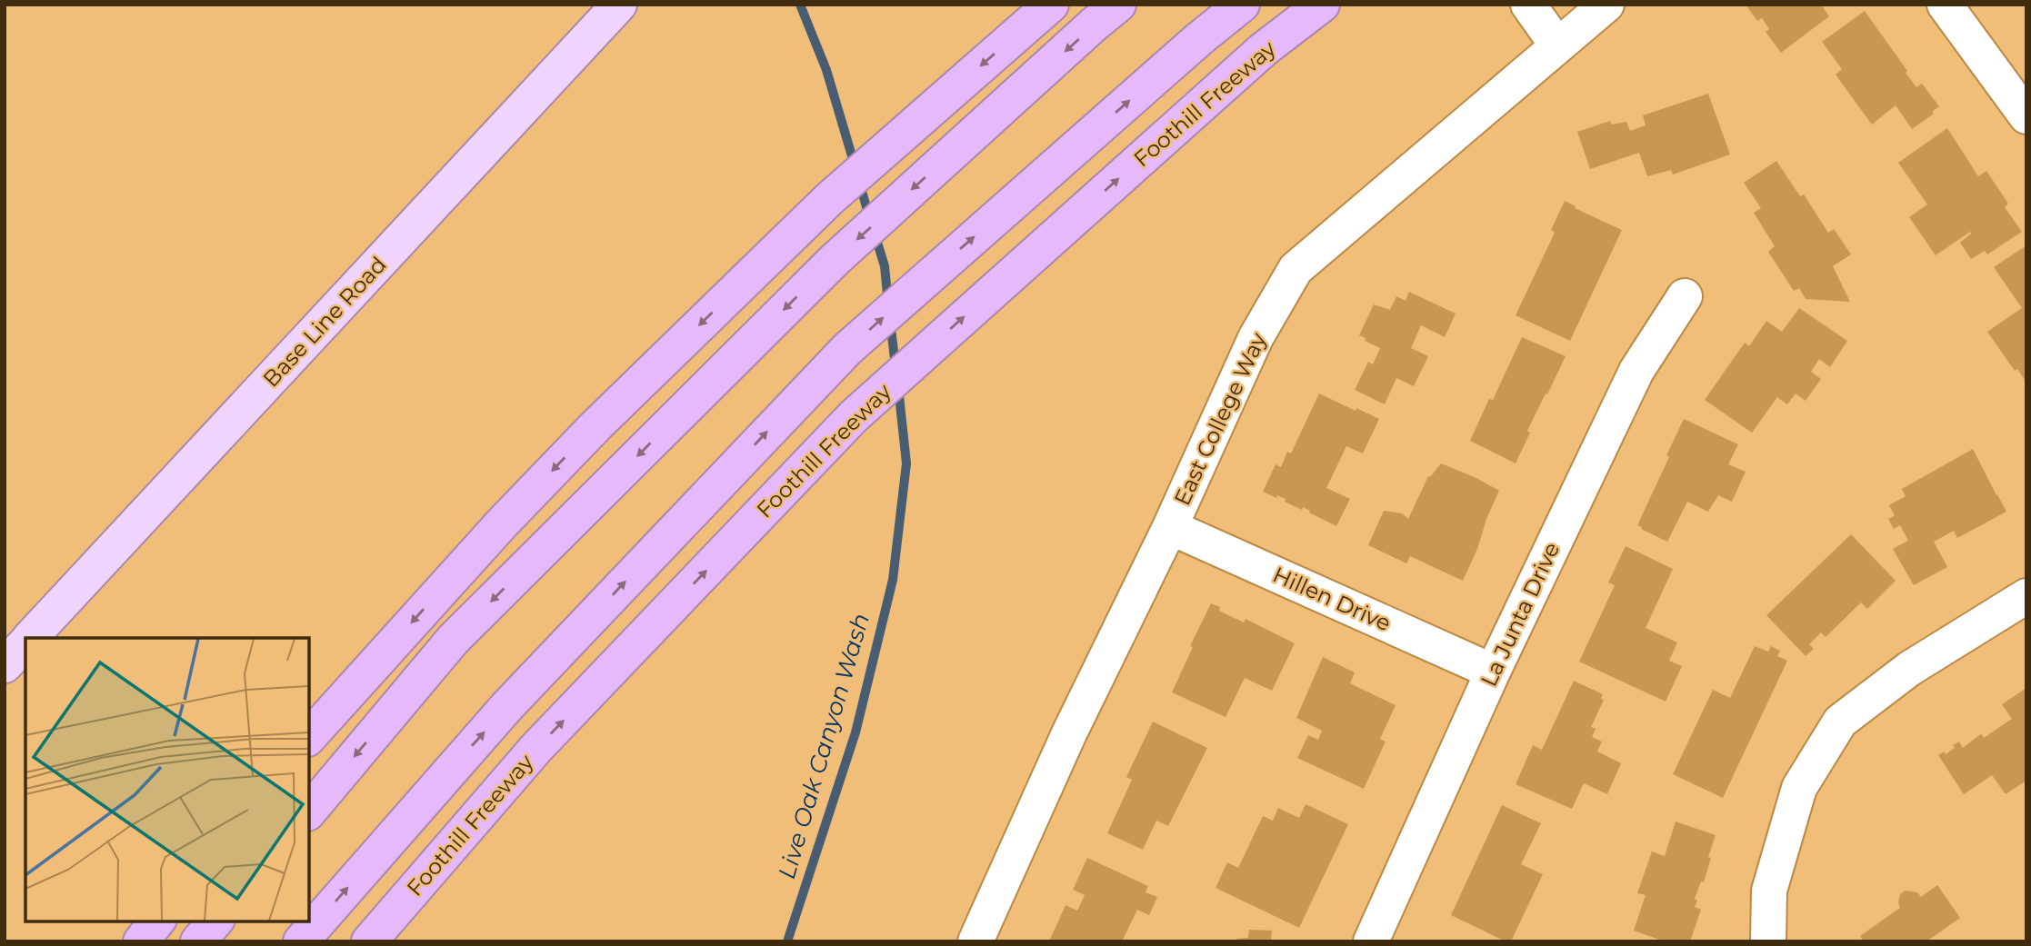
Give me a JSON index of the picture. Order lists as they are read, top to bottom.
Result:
{
  "streets": {
    "highway": ["Foothill Freeway"],
    "main road": ["Base Line Road"],
    "street": ["East College Way", "Hillen Drive", "La Junta Drive"]
  },
  "crossings": [
    ["East College Way", "Hillen Drive"],
    ["Hillen Drive", "La Junta Drive"]
  ],
  "water": ["Live Oak Canyon Wash"]
}
